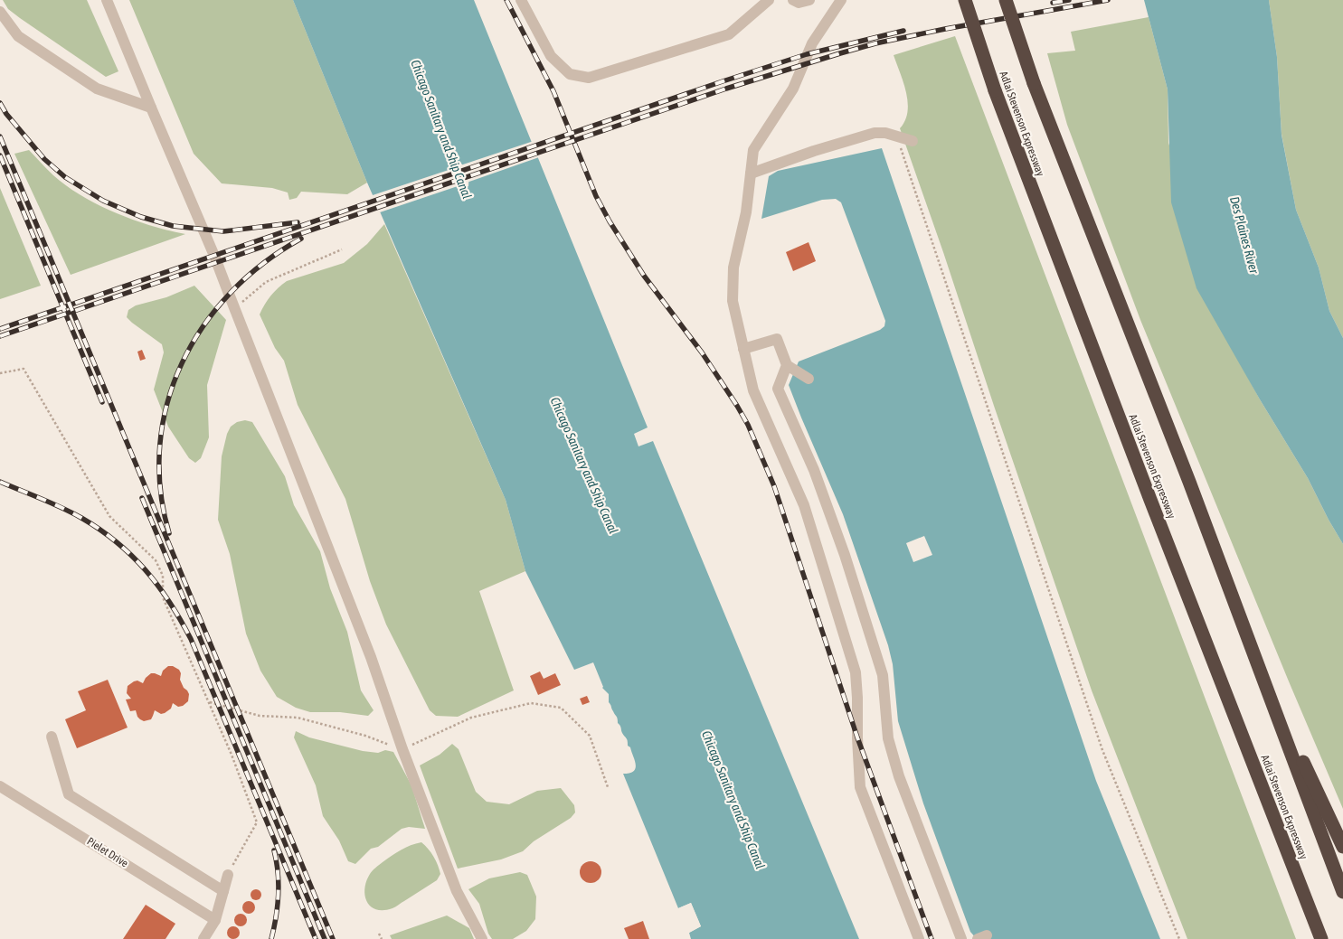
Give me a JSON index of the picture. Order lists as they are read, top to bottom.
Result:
{
  "streets": {
    "highway": ["Adlai Stevenson Expressway"],
    "street": ["Pielet Drive"]
  },
  "water": ["Chicago Sanitary and Ship Canal", "Des Plaines River"]
}
